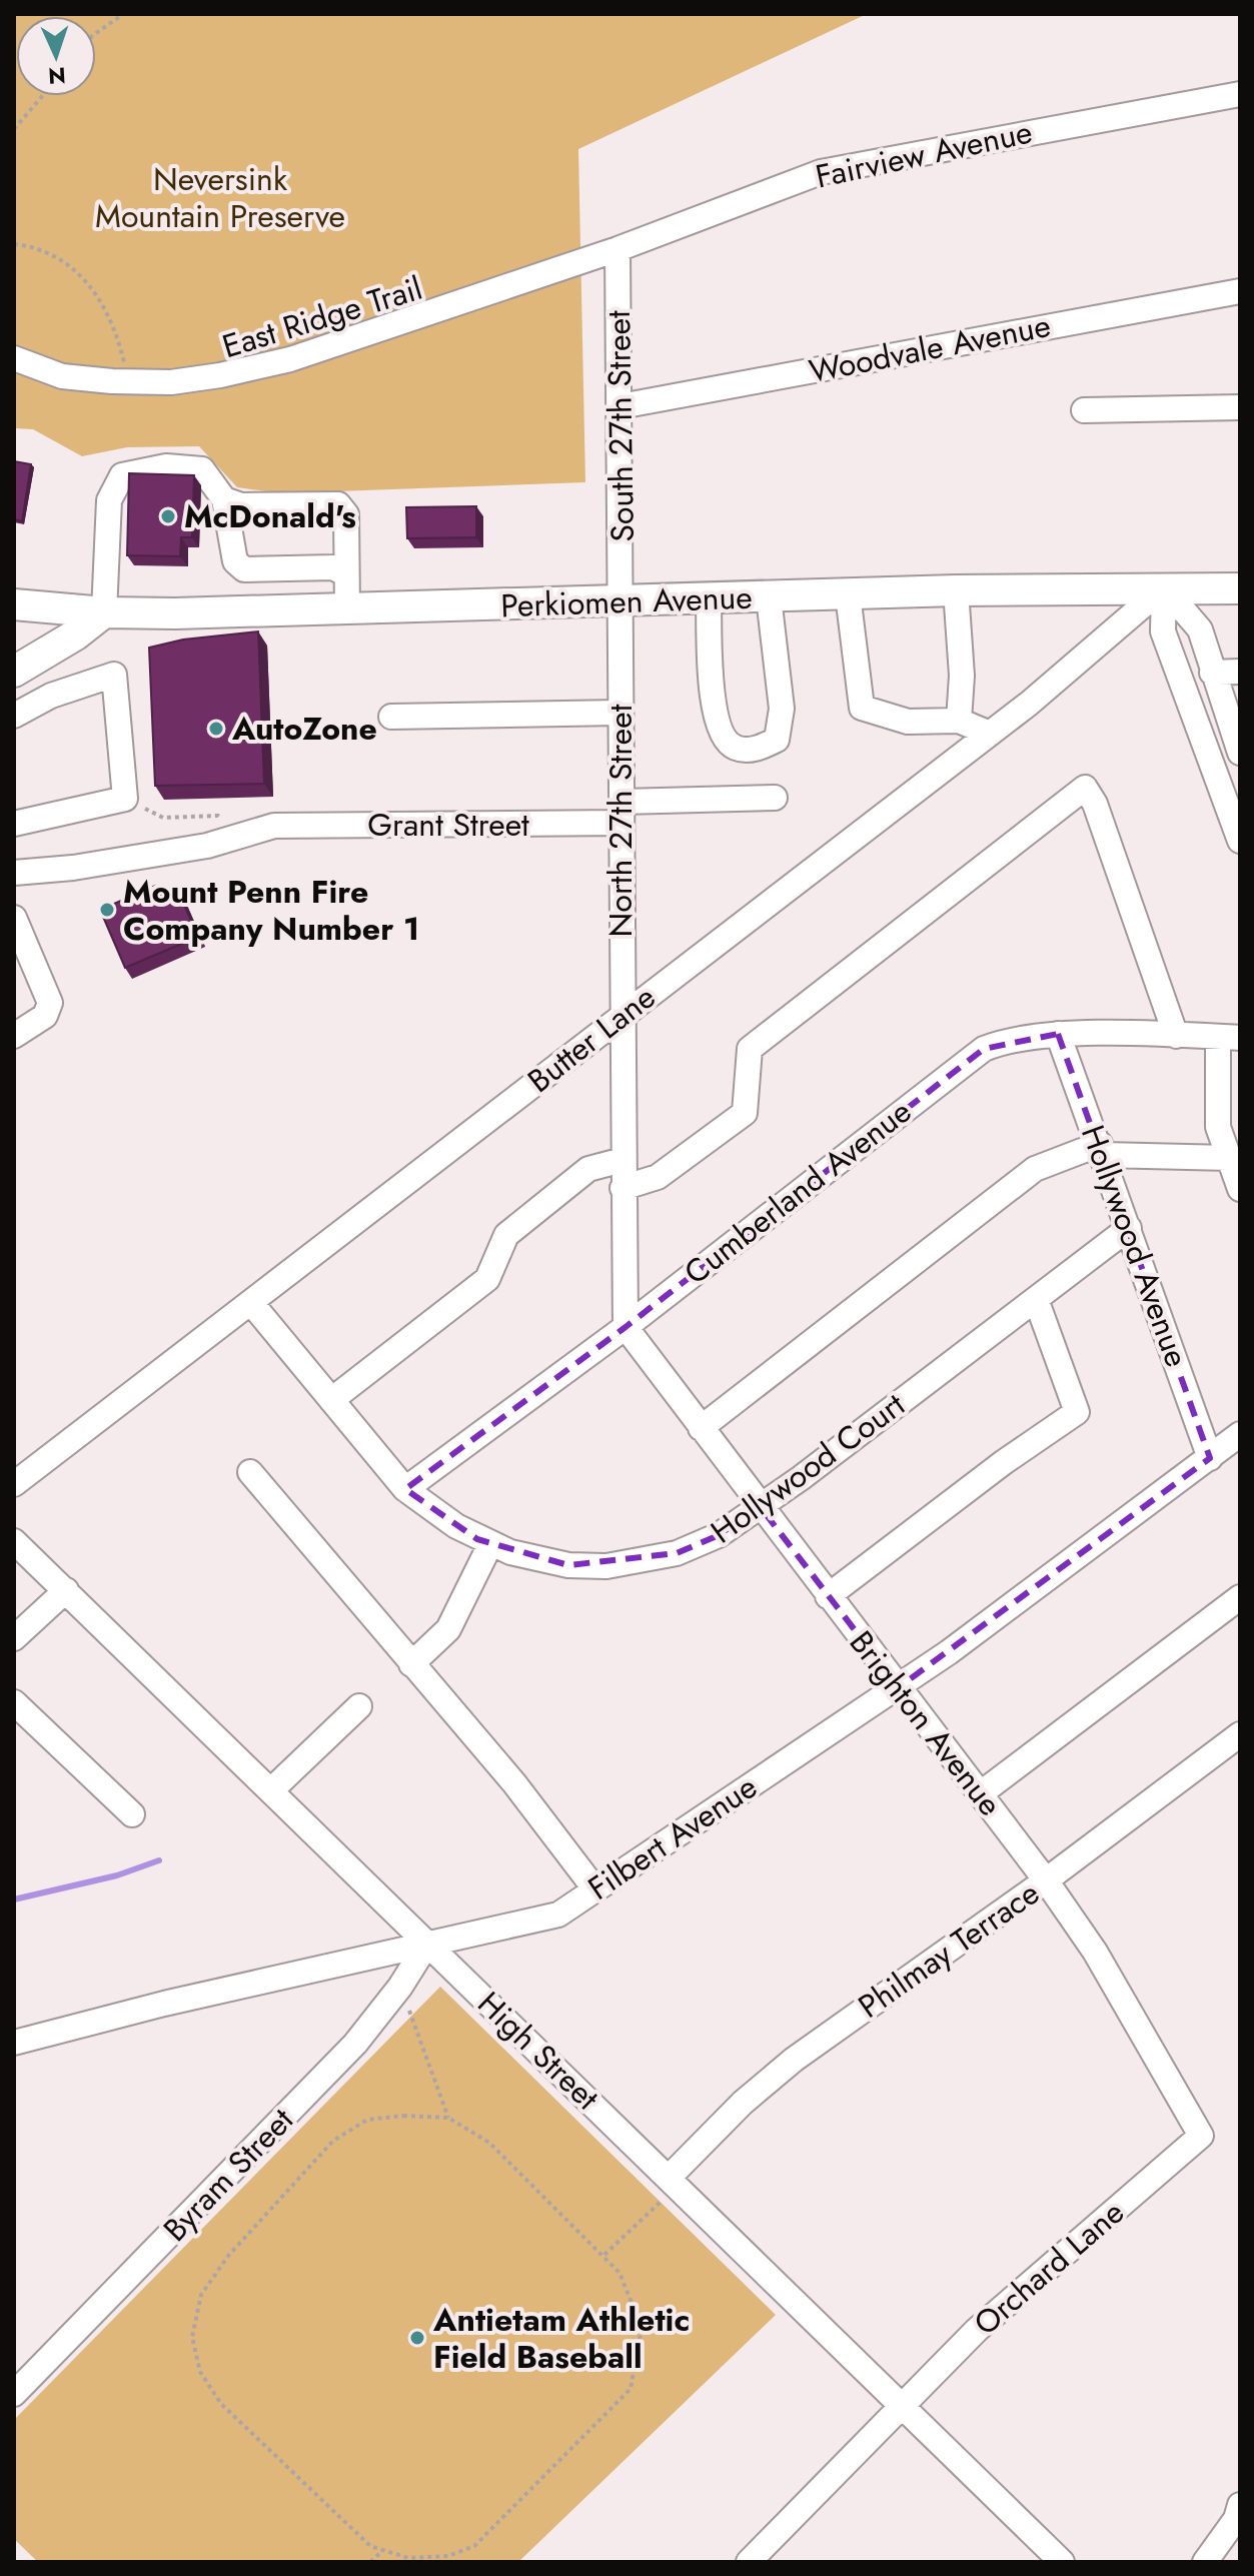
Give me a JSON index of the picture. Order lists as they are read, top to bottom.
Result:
{
  "streets": {
    "main road": ["Perkiomen Avenue"],
    "street": [
      "Fairview Avenue",
      "Woodvale Avenue",
      "South 27th Street",
      "North 27th Street",
      "Grant Street",
      "Butter Lane",
      "Cumberland Avenue",
      "Hollywood Avenue",
      "Hollywood Court",
      "Brighton Avenue",
      "Filbert Avenue",
      "Philmay Terrace",
      "High Street",
      "Byram Street",
      "Orchard Lane"
    ]
  },
  "crossings": [
    ["Fairview Avenue", "South 27th Street"],
    ["Woodvale Avenue", "South 27th Street"],
    ["South 27th Street", "Perkiomen Avenue"],
    ["South 27th Street", "North 27th Street"],
    ["Perkiomen Avenue", "North 27th Street"],
    ["Perkiomen Avenue", "Butter Lane"],
    ["North 27th Street", "Grant Street"],
    ["North 27th Street", "Butter Lane"],
    ["North 27th Street", "Cumberland Avenue"],
    ["North 27th Street", "Brighton Avenue"],
    ["Butter Lane", "Hollywood Court"],
    ["Cumberland Avenue", "Hollywood Avenue"],
    ["Cumberland Avenue", "Hollywood Court"],
    ["Cumberland Avenue", "Brighton Avenue"],
    ["Hollywood Avenue", "Hollywood Court"],
    ["Hollywood Avenue", "Filbert Avenue"],
    ["Hollywood Court", "Brighton Avenue"],
    ["Brighton Avenue", "Filbert Avenue"],
    ["Brighton Avenue", "Philmay Terrace"],
    ["Brighton Avenue", "Orchard Lane"],
    ["Filbert Avenue", "High Street"],
    ["Filbert Avenue", "Byram Street"],
    ["Philmay Terrace", "High Street"],
    ["High Street", "Byram Street"],
    ["High Street", "Orchard Lane"]
  ],
  "parks": ["Neversink Mountain Preserve"],
  "places": [
    "McDonald's",
    "AutoZone",
    "Mount Penn Fire Company Number 1",
    "Antietam Athletic Field Baseball"
  ],
  "north": "bottom"
}
